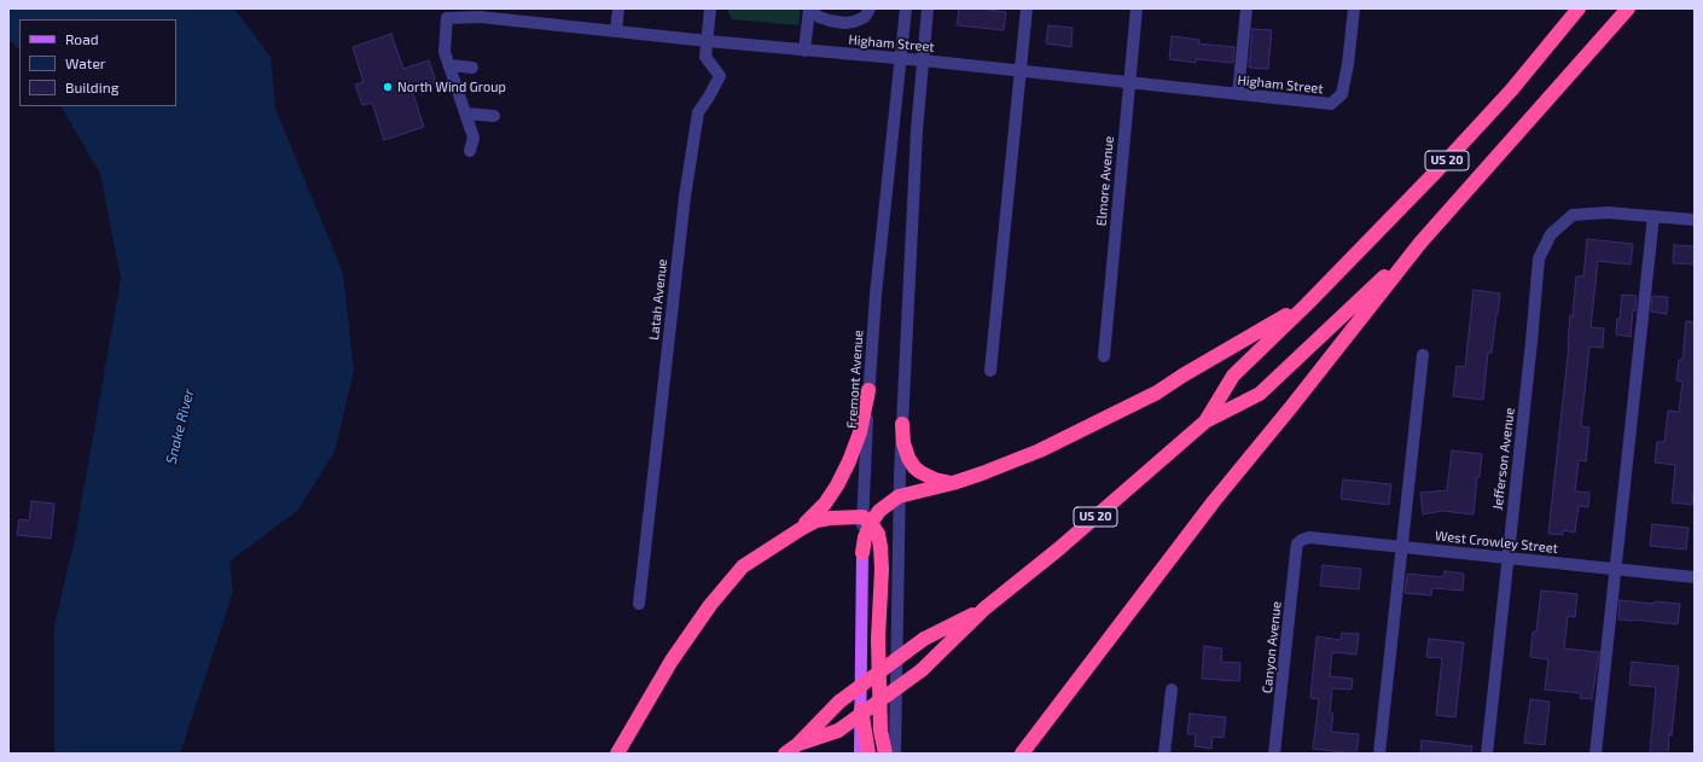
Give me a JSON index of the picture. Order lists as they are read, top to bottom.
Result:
{
  "streets": {
    "highway": ["US 20"],
    "street": [
      "Higham Street",
      "Elmore Avenue",
      "Latah Avenue",
      "Fremont Avenue",
      "Jefferson Avenue",
      "West Crowley Street",
      "Canyon Avenue"
    ]
  },
  "crossings": [
    ["Higham Street", "Elmore Avenue"],
    ["Higham Street", "Latah Avenue"],
    ["Higham Street", "Fremont Avenue"],
    ["Jefferson Avenue", "West Crowley Street"],
    ["West Crowley Street", "Canyon Avenue"]
  ],
  "water": ["Snake River"],
  "places": ["North Wind Group"],
  "legend": ["Road", "Water", "Building"]
}
